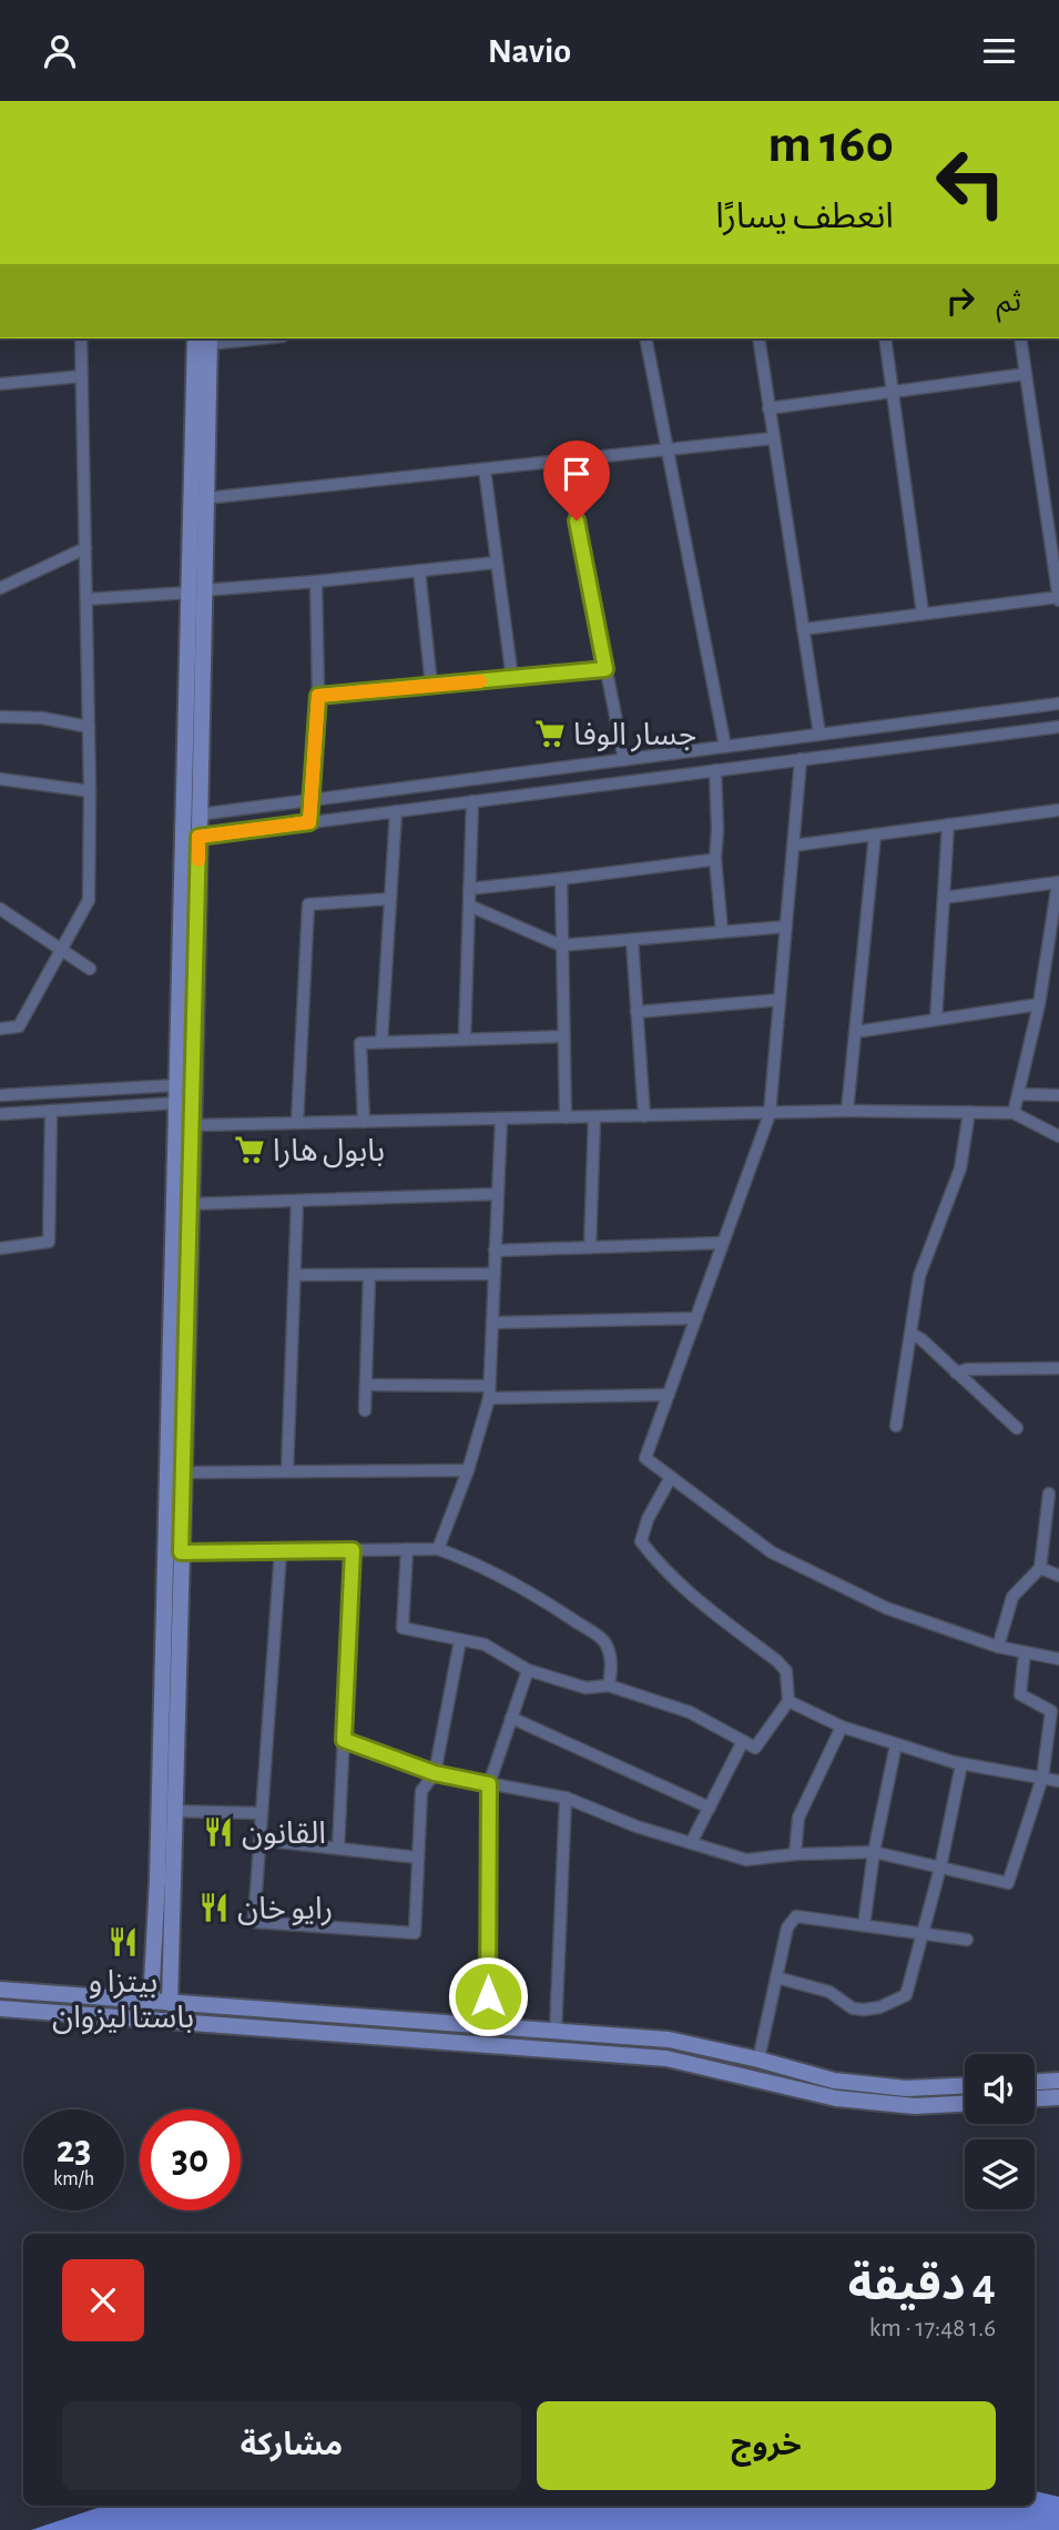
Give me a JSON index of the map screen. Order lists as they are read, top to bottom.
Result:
{
  "places": {
    "supermarket": ["جسار الوفا", "بابول هارا"],
    "restaurant": ["القانون", "رايو خان", "بيتزا و باستا ليزوان"]
  },
  "page": {
    "header": "Navio",
    "turn": ["160 m", "انعطف يسارًا"],
    "then": "ثم",
    "speed": "23 km/h",
    "limit": "30",
    "heading": ["4 دقيقة", "1.6 km · 17:48"],
    "buttons": ["خروج", "مشاركة"]
  }
}
